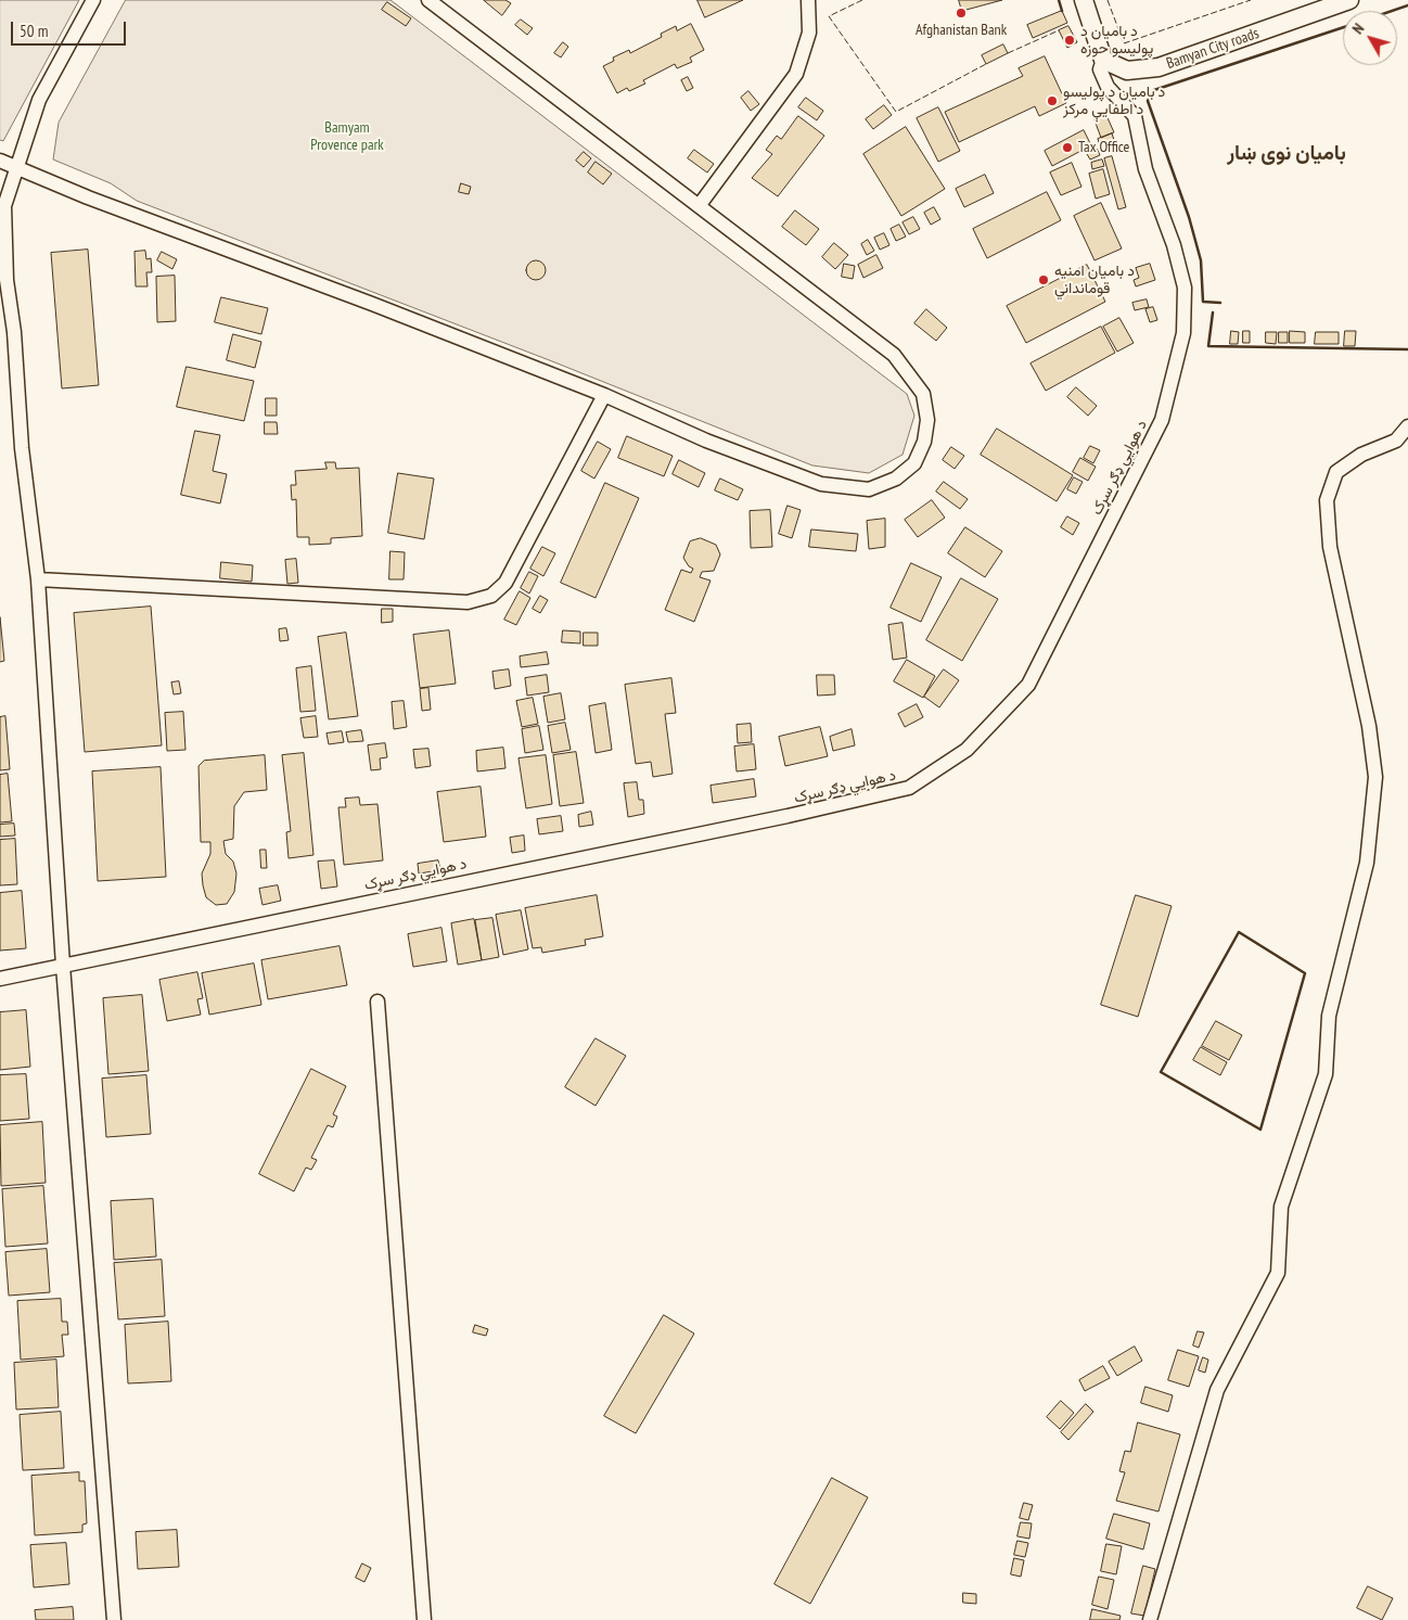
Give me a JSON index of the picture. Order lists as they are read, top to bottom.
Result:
{
  "streets": {
    "street": ["Bamyan City roads", "د هوايي ډګر سړک"]
  },
  "crossings": [
    ["Bamyan City roads", "د هوايي ډګر سړک"]
  ],
  "districts": ["باميان نوی ښار"],
  "parks": ["Bamyam Provence park"],
  "places": [
    "Afghanistan Bank",
    "د بامیان د پولیسو حوزه",
    "د بامیان د پولیسو د اطفايې مرکز",
    "Tax Office",
    "د بامیان امنیه قومانداني"
  ],
  "scale_bar": "50 m",
  "north": "top left"
}
